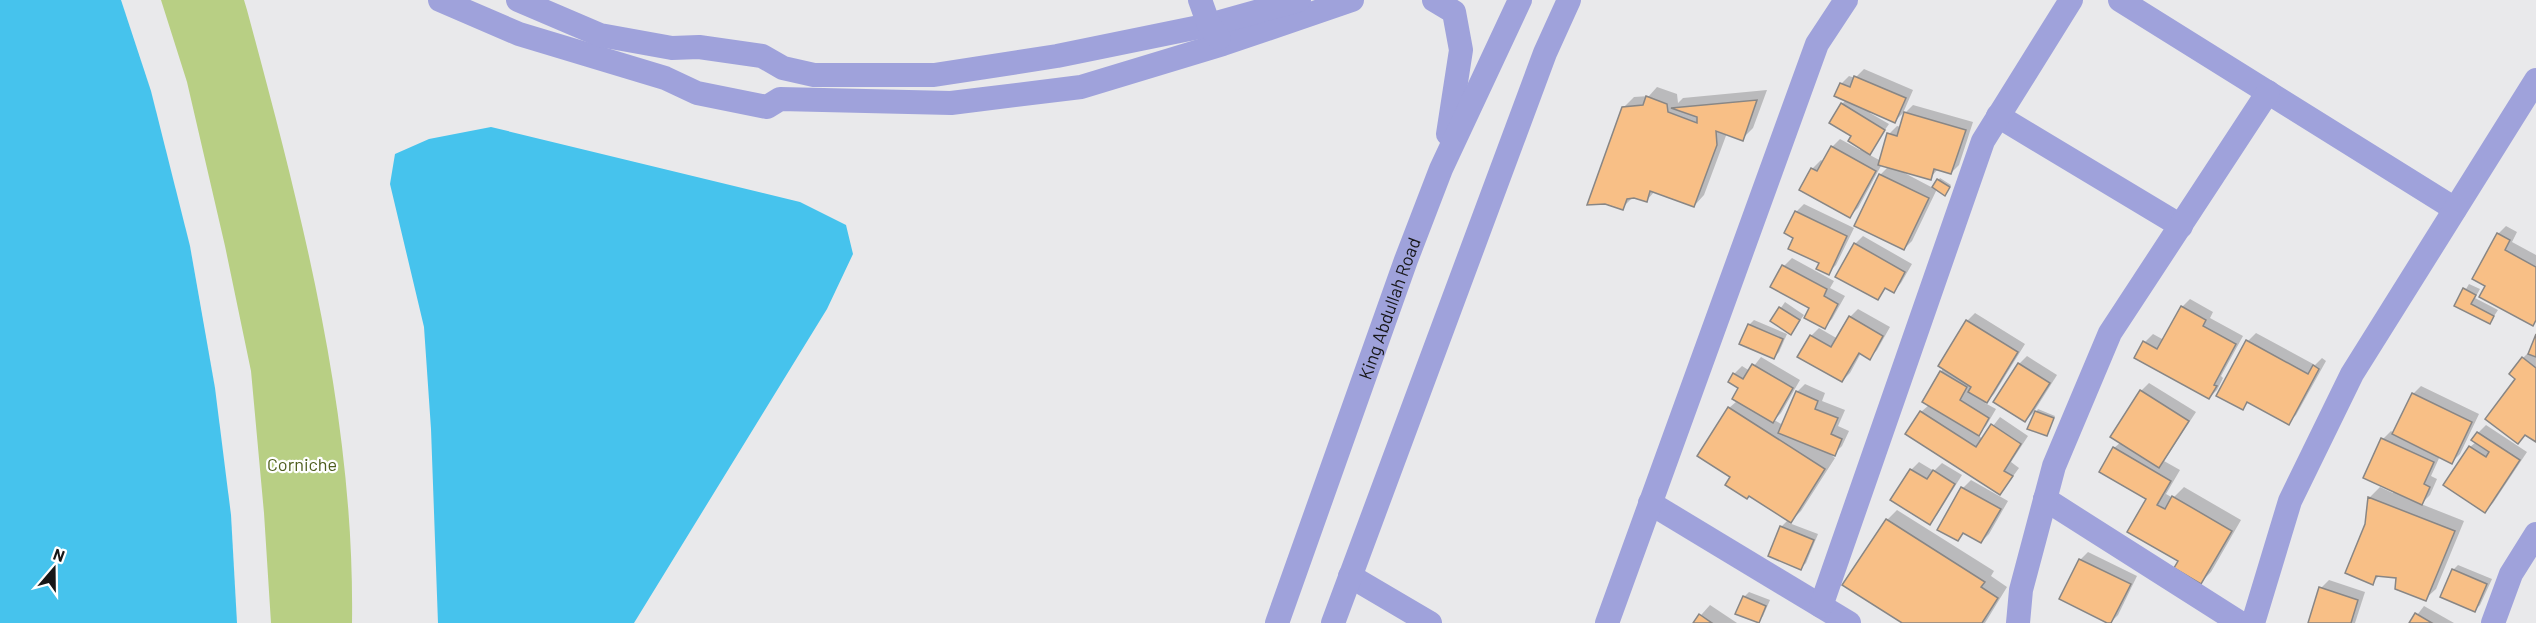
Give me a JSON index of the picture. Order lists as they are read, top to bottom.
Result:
{
  "streets": {
    "street": ["King Abdullah Road"]
  },
  "parks": ["Corniche"],
  "north": "top"
}
